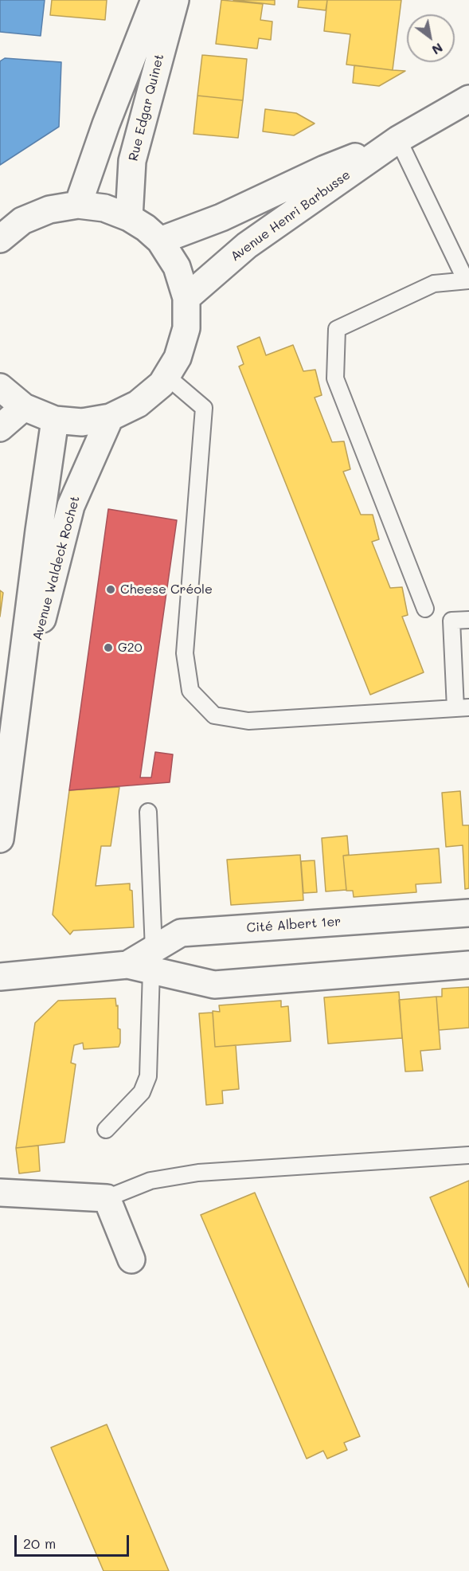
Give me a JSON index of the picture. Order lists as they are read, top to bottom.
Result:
{
  "streets": {
    "main road": [
      "Rue Edgar Quinet",
      "Avenue Henri Barbusse",
      "Avenue Waldeck Rochet",
      "Cité Albert 1er"
    ]
  },
  "places": ["Cheese Créole", "G20"],
  "scale_bar": "20 m",
  "north": "bottom right"
}
